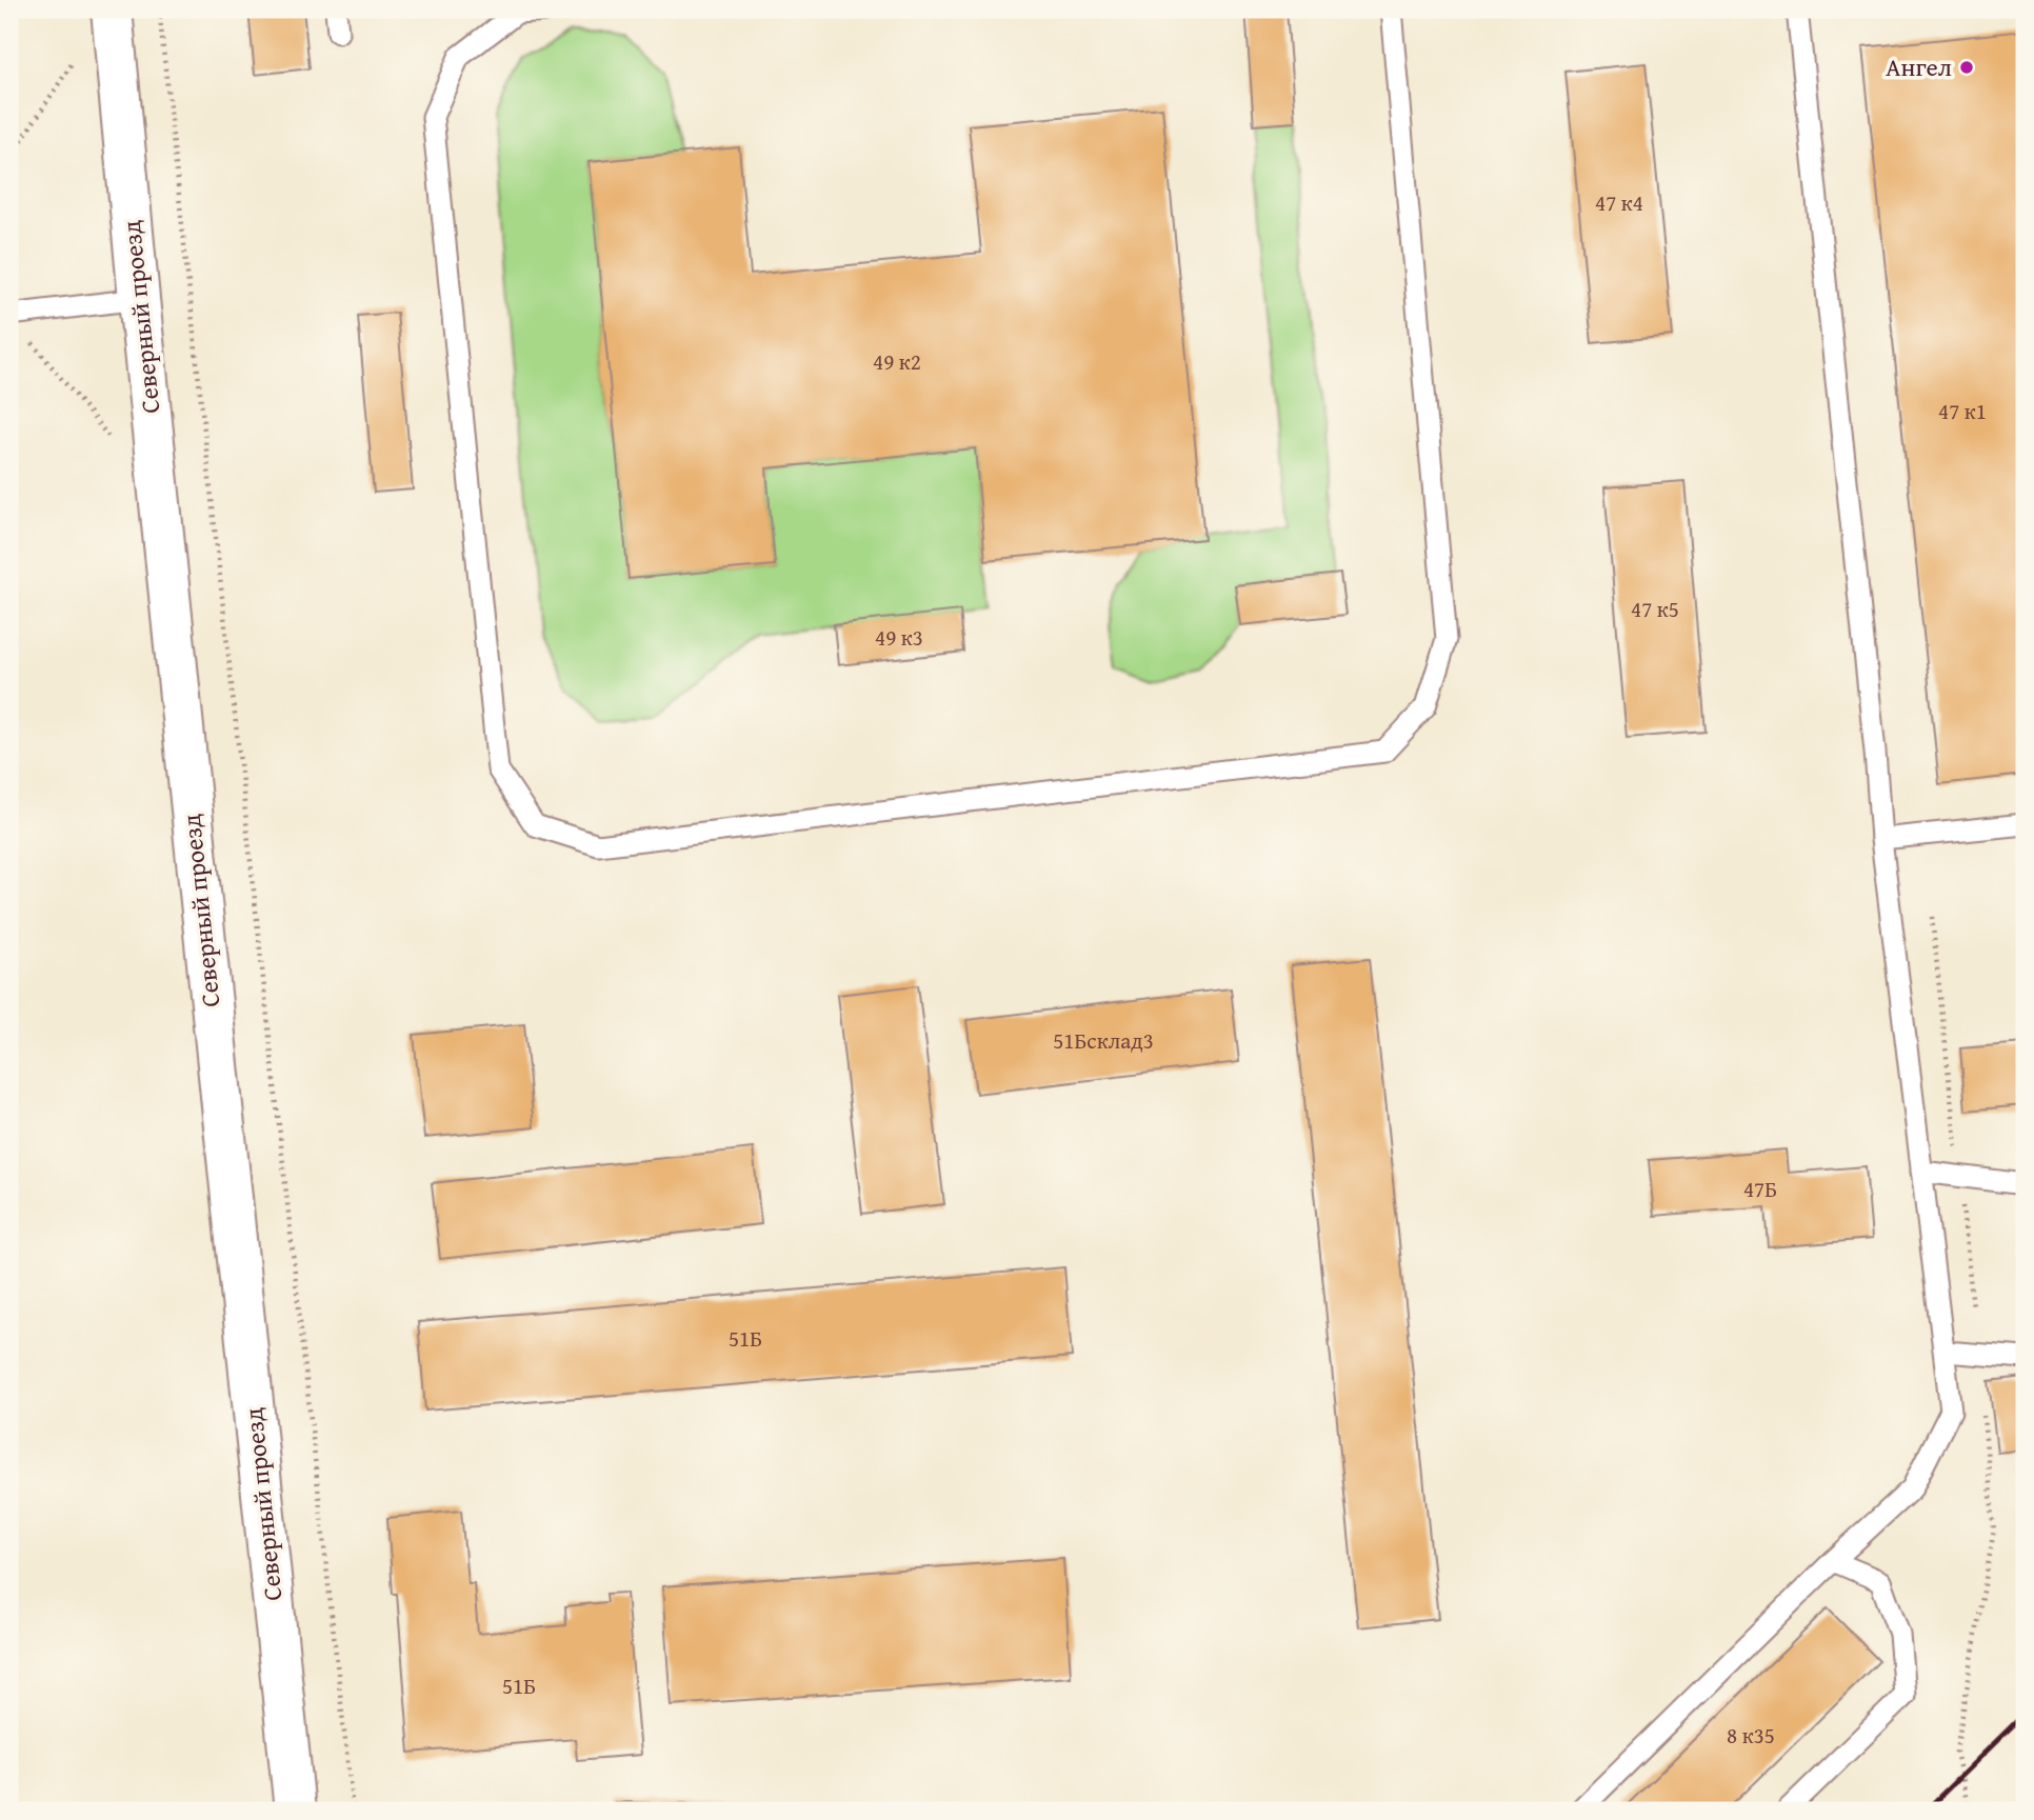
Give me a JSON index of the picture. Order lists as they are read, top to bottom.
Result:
{
  "streets": {
    "street": ["Северный проезд"]
  },
  "places": ["Ангел"],
  "house_numbers": [
    "47 к4",
    "49 к2",
    "47 к1",
    "47 к5",
    "49 к3",
    "51Бсклад3",
    "47Б",
    "51Б",
    "51Б",
    "8 к35"
  ]
}
